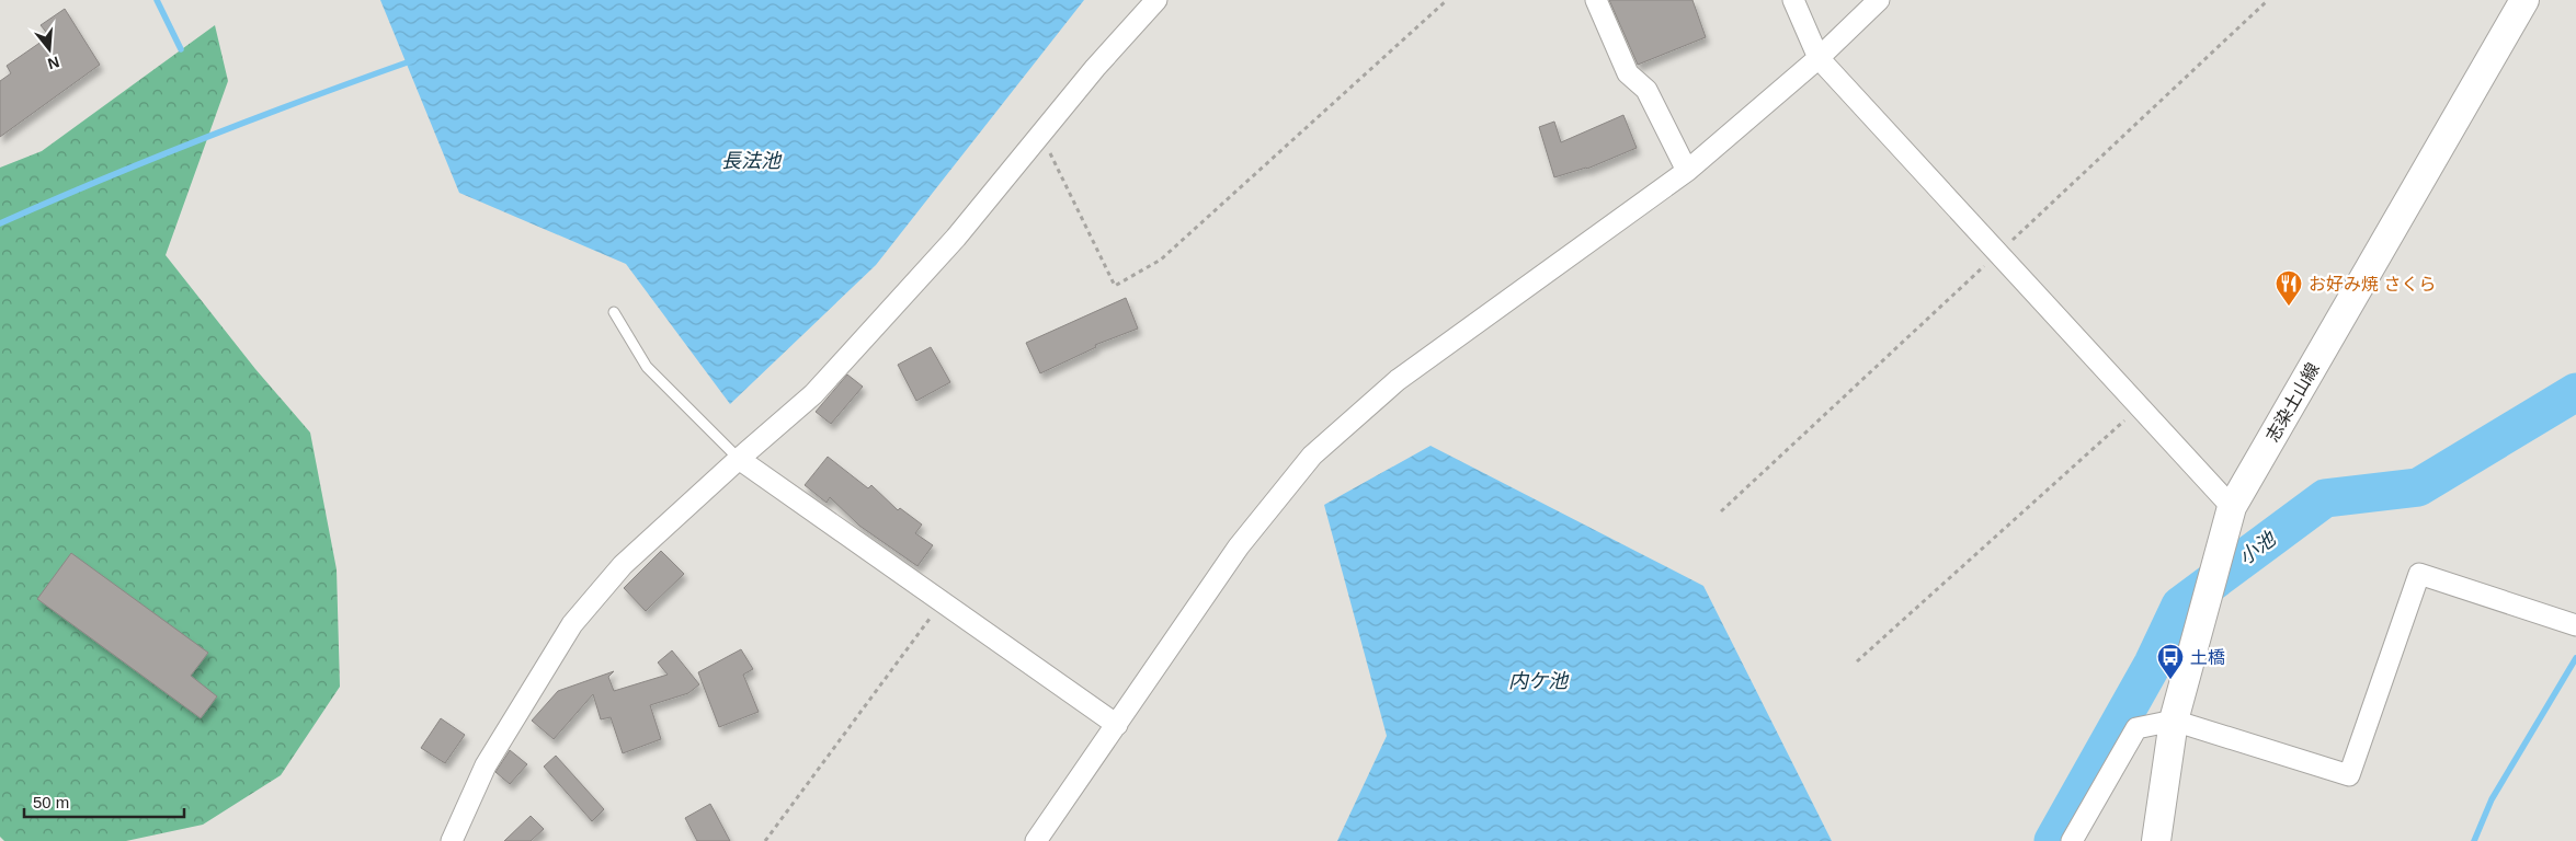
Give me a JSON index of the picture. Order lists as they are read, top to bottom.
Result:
{
  "streets": {
    "main road": ["志染土山線"]
  },
  "water": ["長法池", "小池", "内ケ池"],
  "places": {
    "restaurant": ["お好み焼 さくら"],
    "bus stop": ["土橋"]
  },
  "scale_bar": "50 m",
  "north": "bottom"
}
